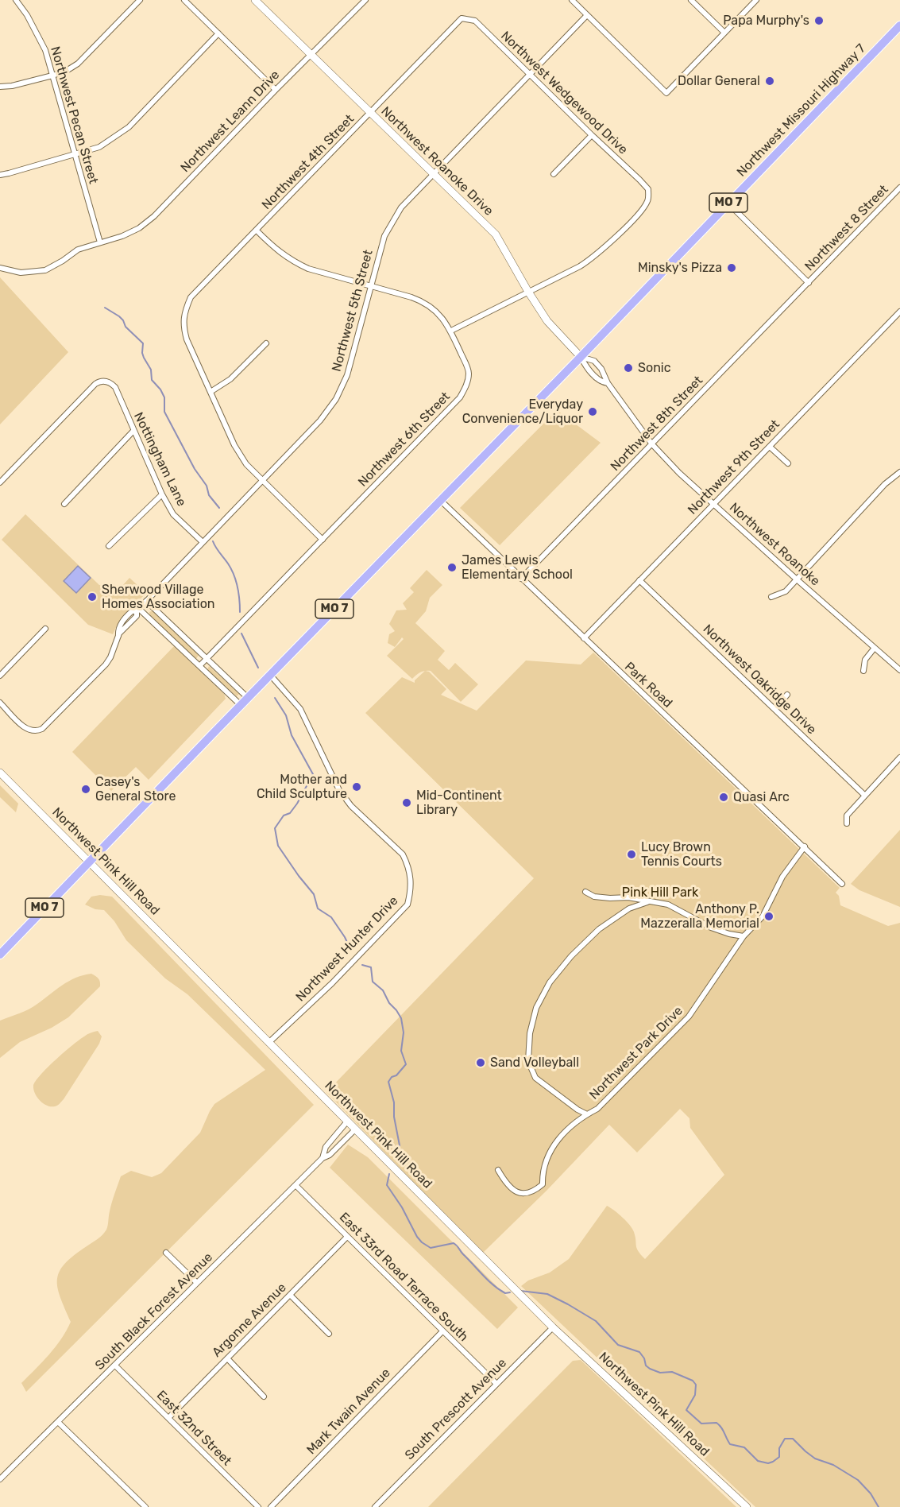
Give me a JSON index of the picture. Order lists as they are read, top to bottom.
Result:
{
  "streets": {
    "main road": [
      "Northwest Missouri Highway 7",
      "Northwest Roanoke Drive",
      "MO 7",
      "Northwest Pink Hill Road"
    ],
    "street": [
      "Northwest Wedgewood Drive",
      "Northwest Pecan Street",
      "Northwest Leann Drive",
      "Northwest 4th Street",
      "Northwest 8 Street",
      "Northwest 5th Street",
      "Northwest 8th Street",
      "Northwest 6th Street",
      "Nottingham Lane",
      "Northwest 9th Street",
      "Northwest Roanoke",
      "Northwest Oakridge Drive",
      "Park Road",
      "Northwest Hunter Drive",
      "Northwest Park Drive",
      "East 33rd Road Terrace South",
      "South Black Forest Avenue",
      "Argonne Avenue",
      "South Prescott Avenue",
      "Mark Twain Avenue",
      "East 32nd Street"
    ]
  },
  "crossings": [
    ["Northwest Wedgewood Drive", "Northwest Roanoke Drive"],
    ["Northwest Wedgewood Drive", "Northwest 4th Street"],
    ["Northwest Wedgewood Drive", "Northwest 5th Street"],
    ["Northwest Missouri Highway 7", "Northwest Roanoke Drive"],
    ["Northwest Missouri Highway 7", "MO 7"],
    ["Northwest Missouri Highway 7", "Northwest Roanoke"],
    ["Northwest Pecan Street", "Northwest Leann Drive"],
    ["Northwest Leann Drive", "Northwest Roanoke Drive"],
    ["Northwest Roanoke Drive", "Northwest 4th Street"],
    ["Northwest Roanoke Drive", "MO 7"],
    ["Northwest Roanoke Drive", "Northwest 5th Street"],
    ["Northwest Roanoke Drive", "Northwest Roanoke"],
    ["Northwest 4th Street", "Northwest 6th Street"],
    ["MO 7", "Northwest Roanoke"],
    ["MO 7", "Park Road"],
    ["MO 7", "Northwest Pink Hill Road"],
    ["MO 7", "Northwest Hunter Drive"],
    ["Northwest 8 Street", "Northwest 8th Street"],
    ["Northwest 5th Street", "Northwest 6th Street"],
    ["Northwest 5th Street", "Nottingham Lane"],
    ["Northwest 8th Street", "Northwest Roanoke"],
    ["Northwest 8th Street", "Park Road"],
    ["Northwest 9th Street", "Northwest Roanoke"],
    ["Northwest 9th Street", "Northwest Oakridge Drive"],
    ["Northwest 9th Street", "Park Road"],
    ["Park Road", "Northwest Park Drive"],
    ["Northwest Pink Hill Road", "Northwest Hunter Drive"],
    ["Northwest Pink Hill Road", "South Black Forest Avenue"],
    ["Northwest Pink Hill Road", "South Prescott Avenue"],
    ["East 33rd Road Terrace South", "South Black Forest Avenue"],
    ["East 33rd Road Terrace South", "Argonne Avenue"],
    ["East 33rd Road Terrace South", "South Prescott Avenue"],
    ["East 33rd Road Terrace South", "Mark Twain Avenue"],
    ["South Black Forest Avenue", "East 32nd Street"],
    ["Argonne Avenue", "East 32nd Street"]
  ],
  "parks": ["Pink Hill Park"],
  "places": [
    "Papa Murphy's",
    "Dollar General",
    "Minsky's Pizza",
    "Sonic",
    "Everyday Convenience/Liquor",
    "James Lewis Elementary School",
    "Sherwood Village Homes Association",
    "Mother and Child Sculpture",
    "Casey's General Store",
    "Quasi Arc",
    "Mid-Continent Library",
    "Lucy Brown Tennis Courts",
    "Anthony P. Mazzeralla Memorial",
    "Sand Volleyball"
  ]
}
